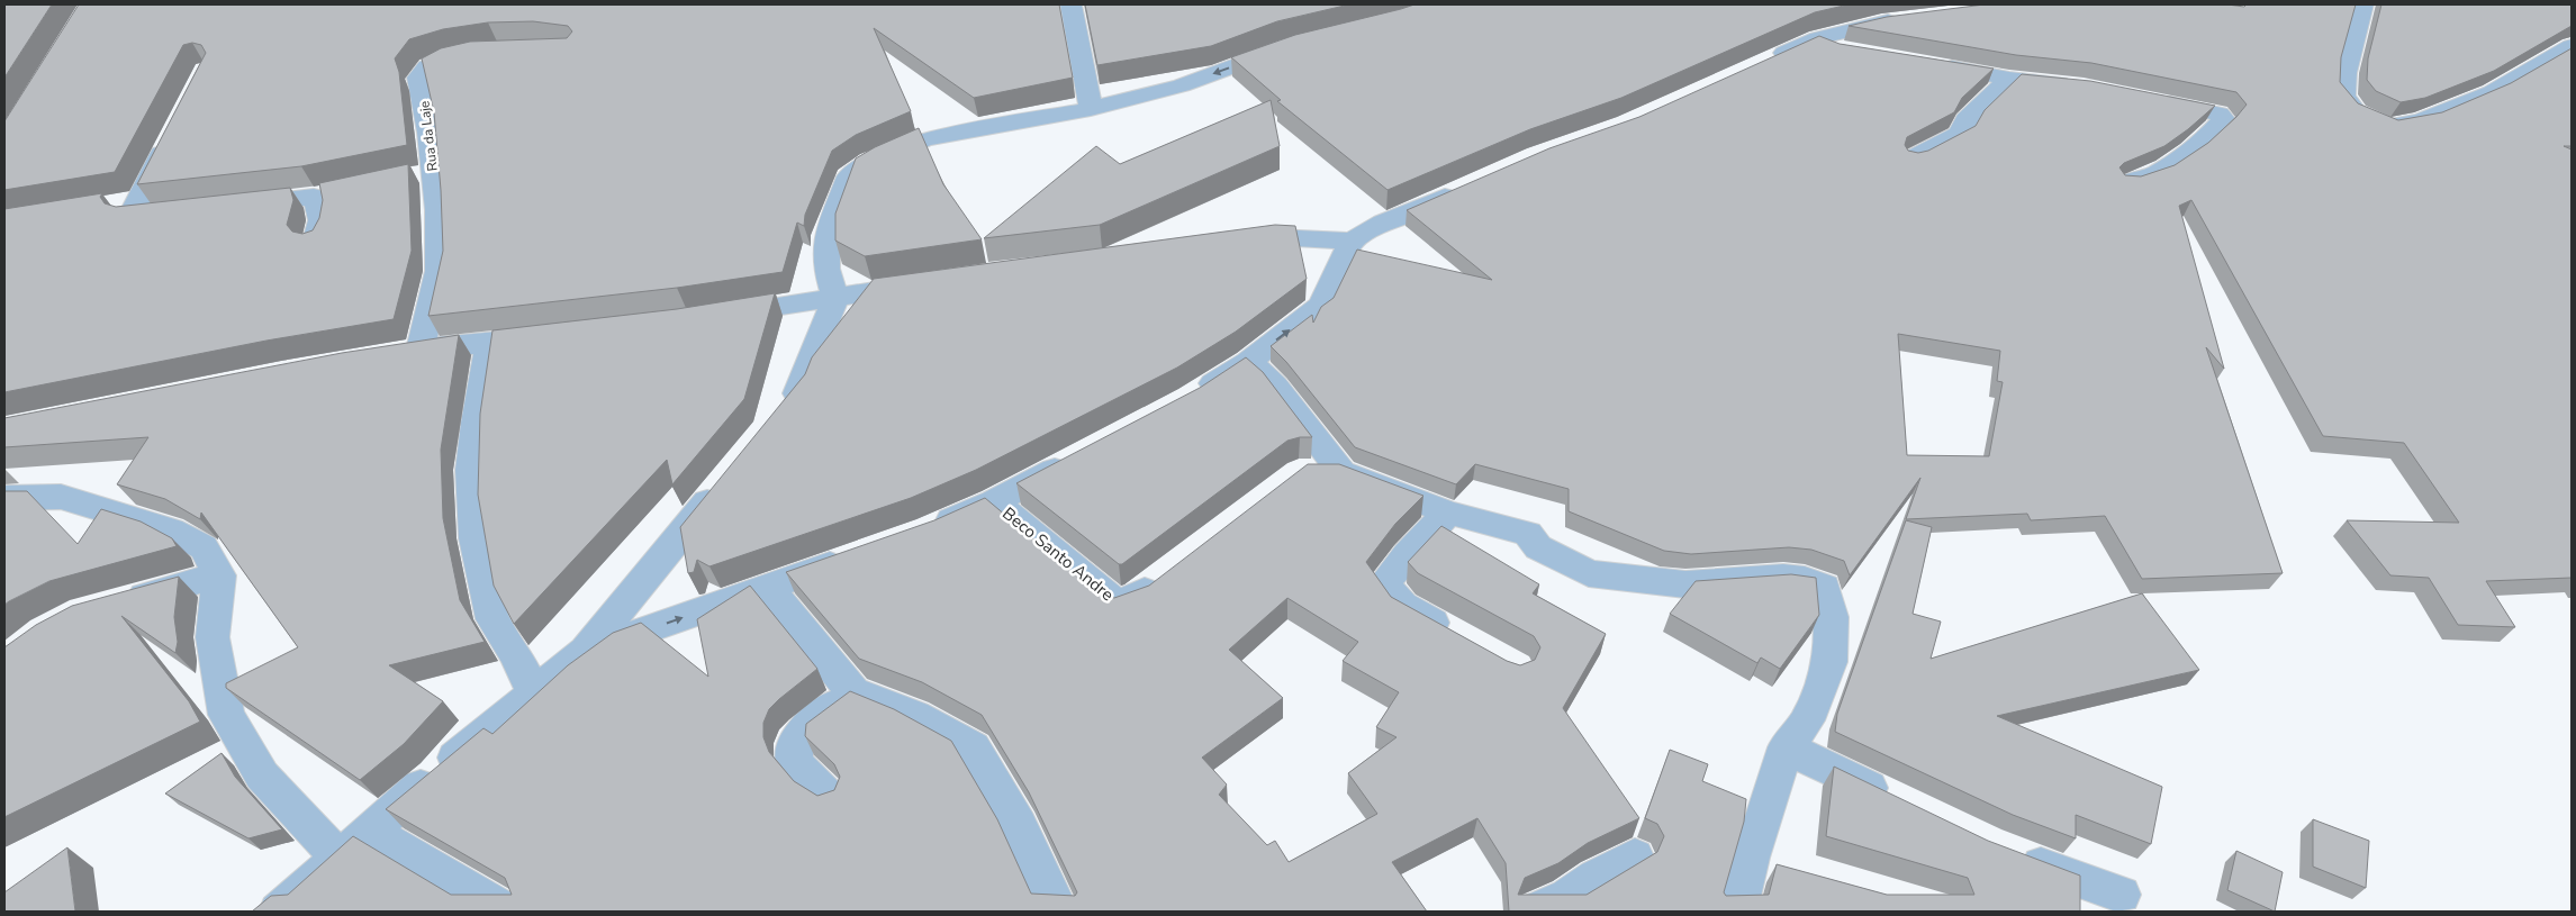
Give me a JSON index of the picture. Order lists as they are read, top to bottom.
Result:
{
  "streets": {
    "street": ["Rua da Laje", "Beco Santo Andre"]
  }
}
